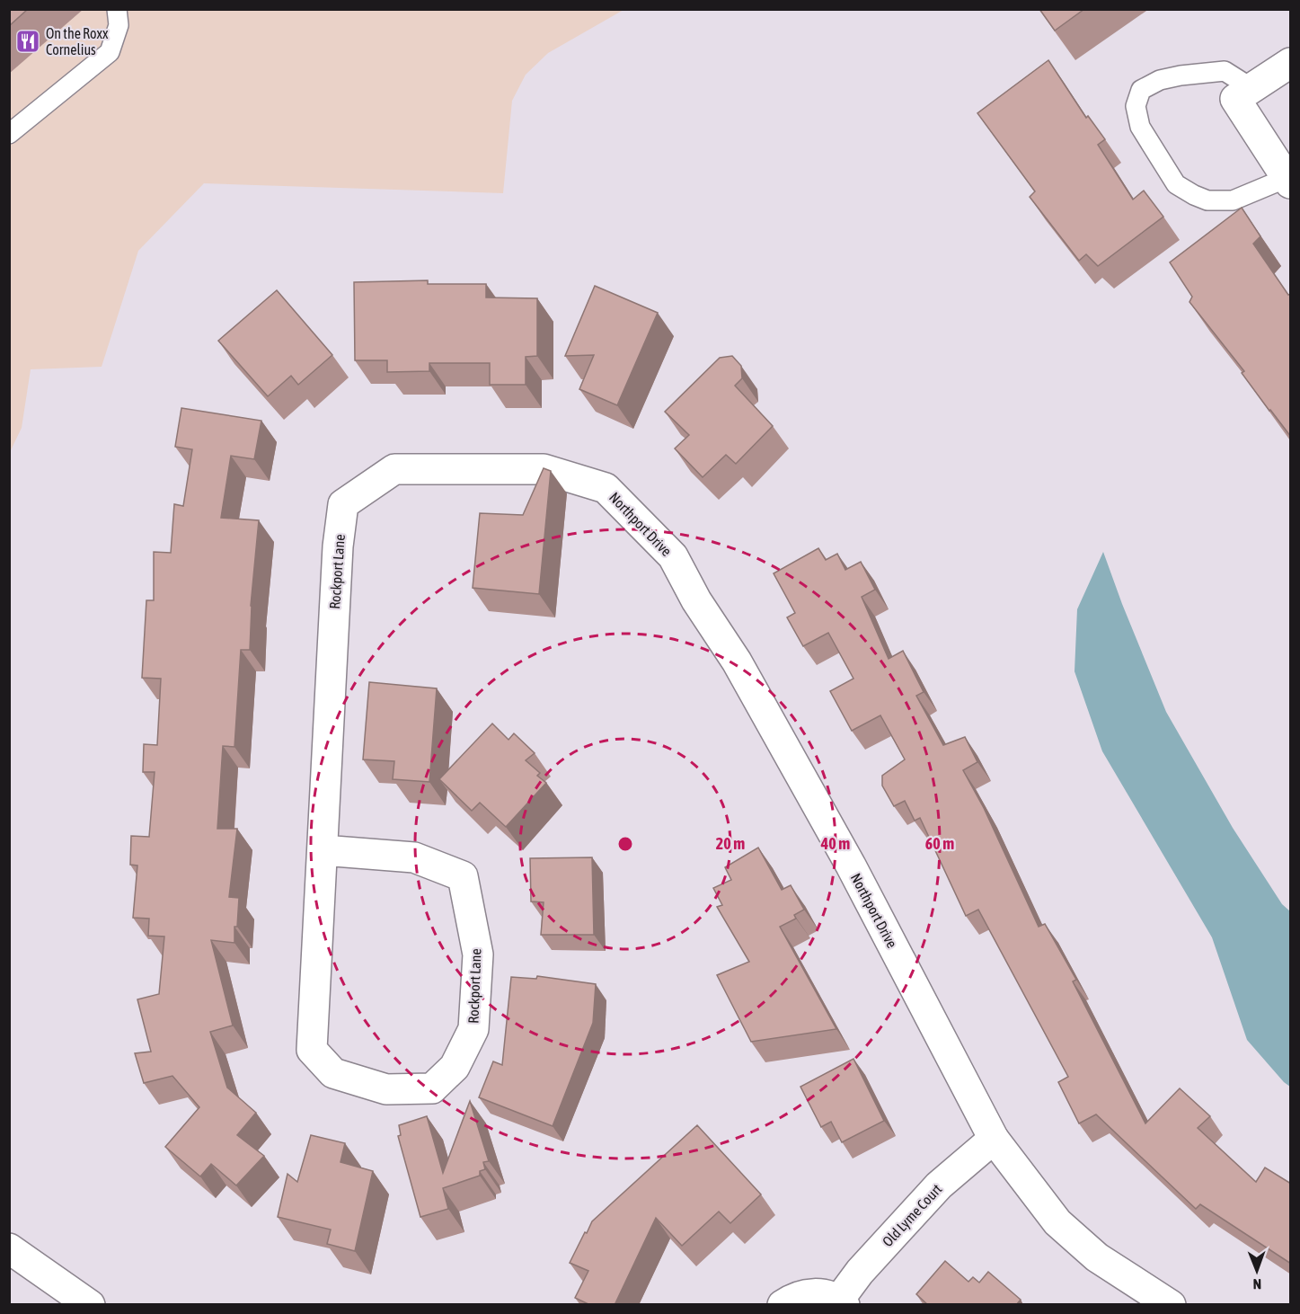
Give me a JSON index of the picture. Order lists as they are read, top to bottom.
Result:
{
  "streets": {
    "street": ["Northport Drive", "Rockport Lane", "Old Lyme Court"]
  },
  "crossings": [
    ["Northport Drive", "Rockport Lane"],
    ["Northport Drive", "Old Lyme Court"]
  ],
  "places": {
    "restaurant": ["On the Roxx Cornelius"]
  },
  "north": "bottom",
  "rings": ["20 m", "40 m", "60 m"]
}
